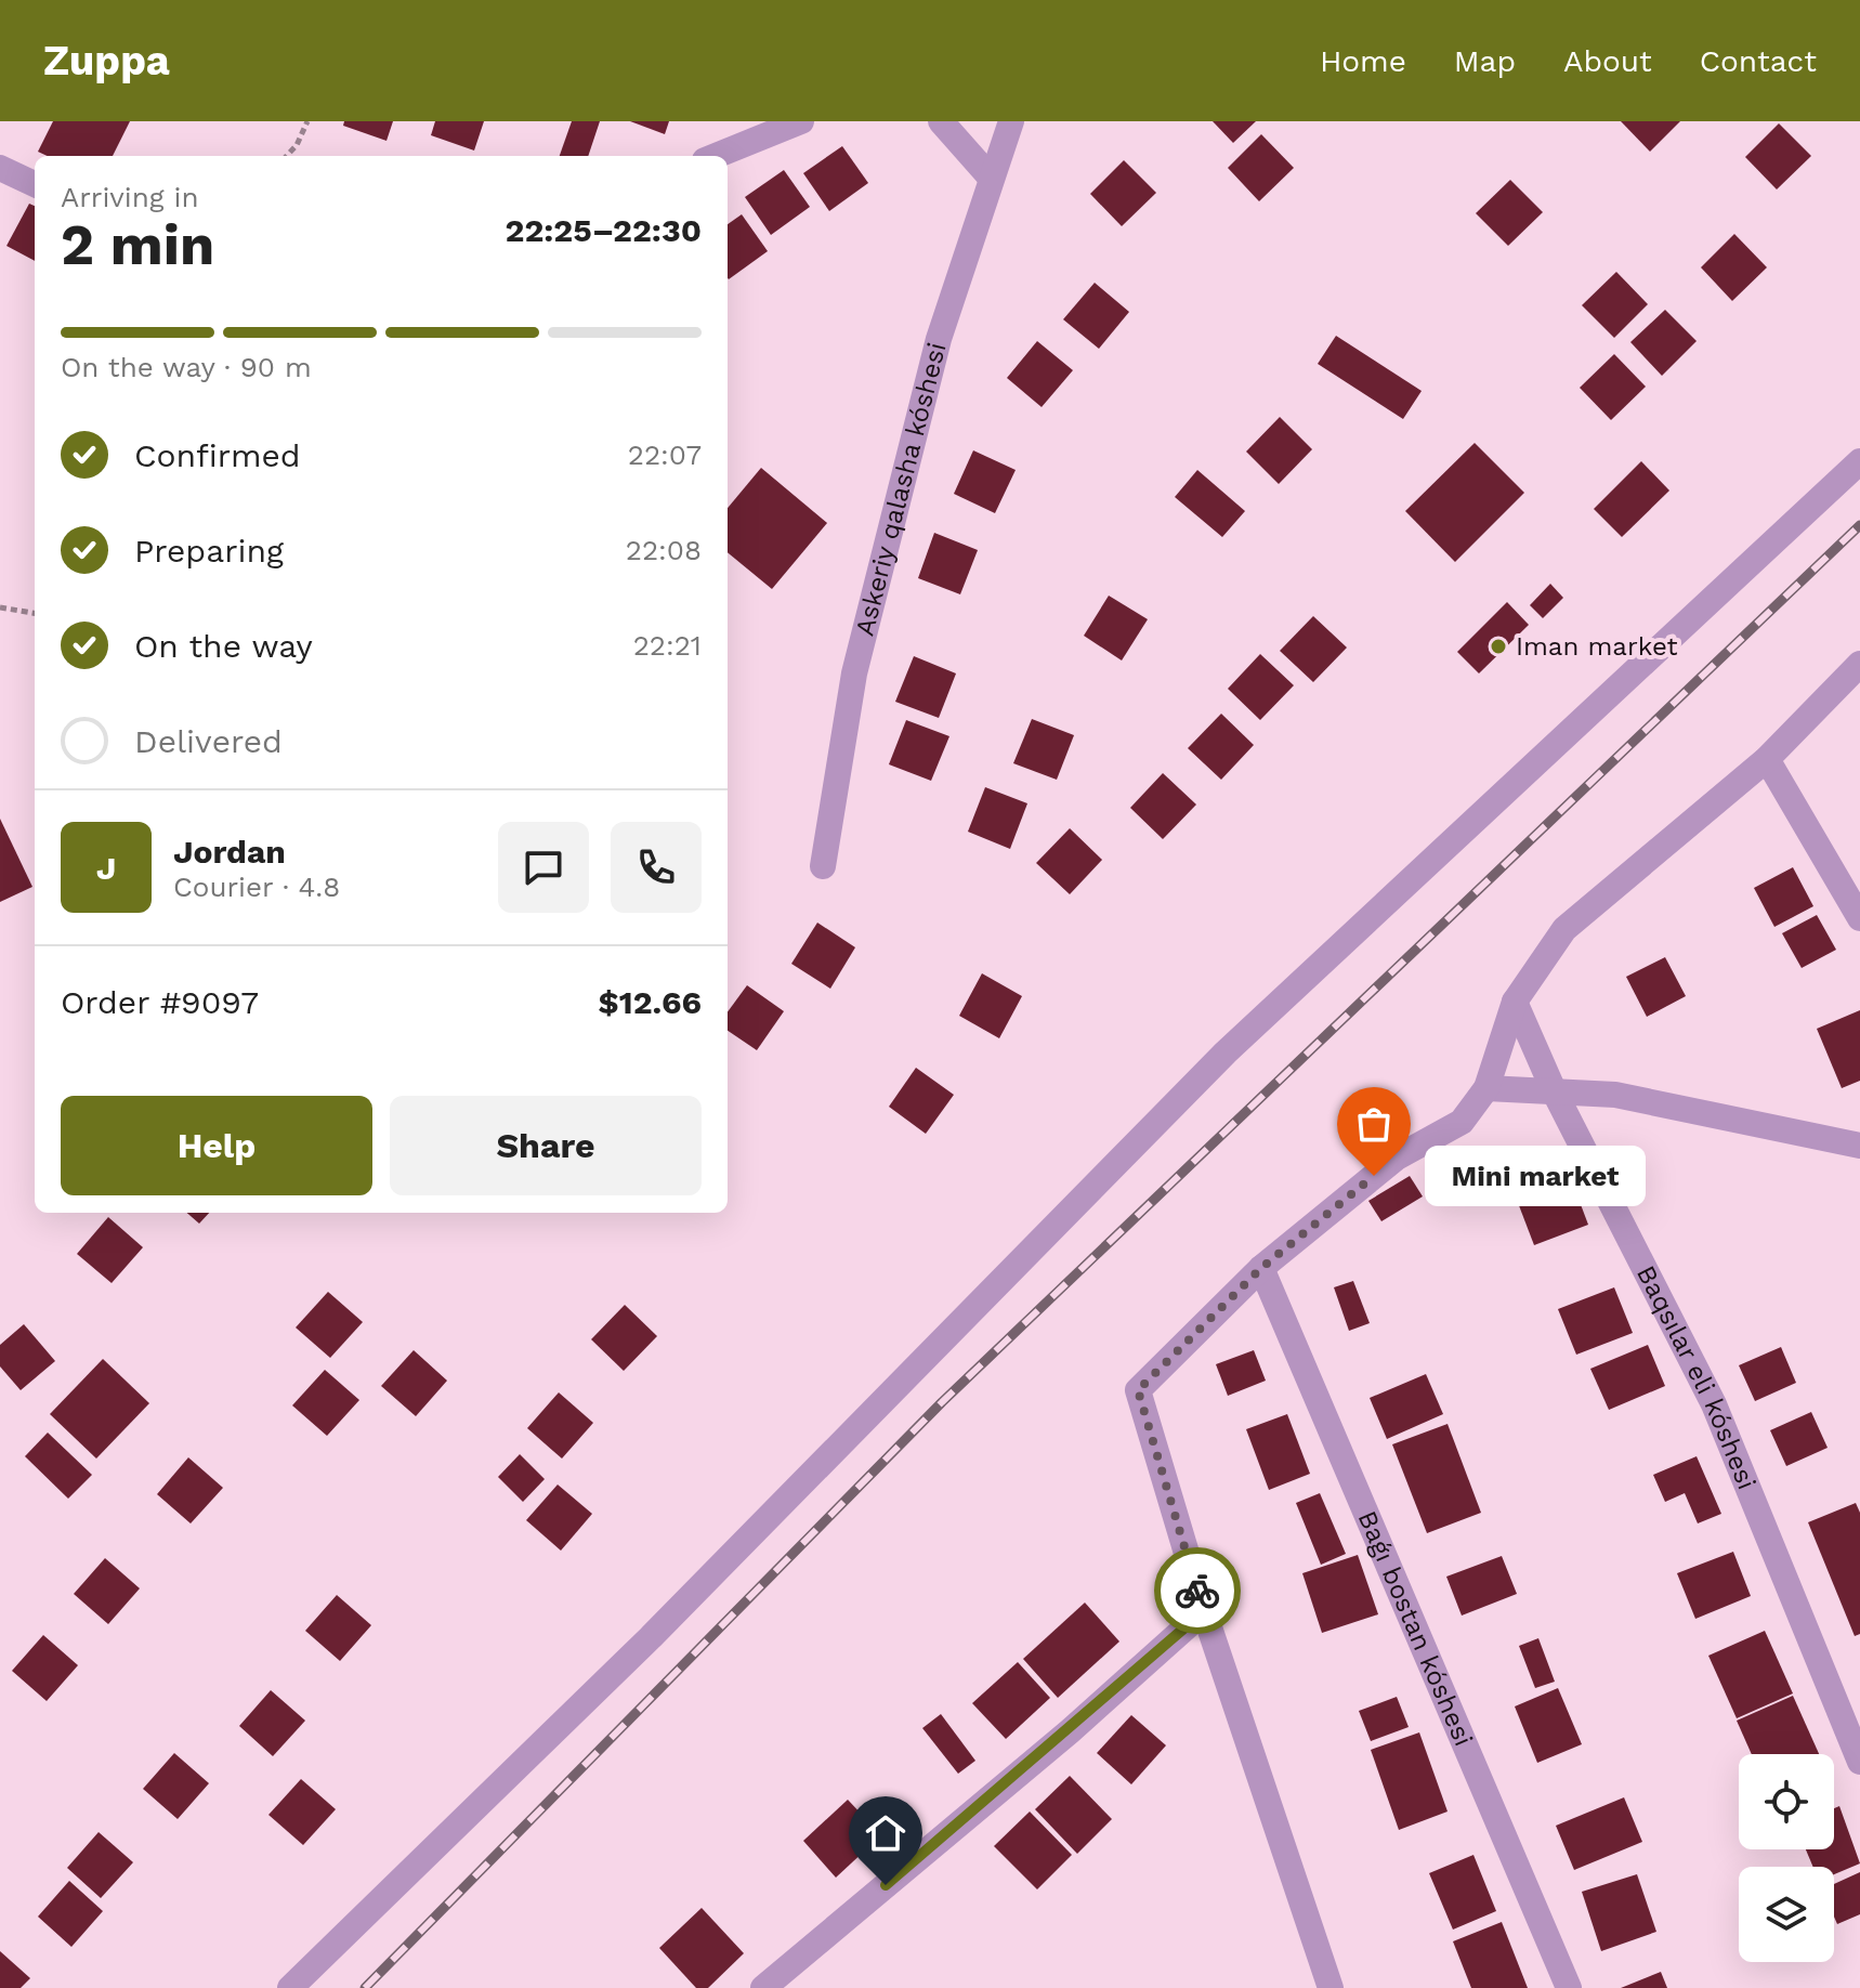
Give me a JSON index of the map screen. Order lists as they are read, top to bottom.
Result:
{
  "streets": {
    "street": ["Askeriy qalasha kóshesi", "Baqsılar eli kóshesi", "Baǵı bostan kóshesi"]
  },
  "places": ["Iman market", "Mini market"],
  "page": {
    "header": "Zuppa",
    "nav": [
      "Home",
      "Map",
      "About",
      "Contact"
    ],
    "heading": ["2 min", "Arriving in", "22:25–22:30"],
    "panel": [
      "Jordan",
      "Courier · 4.8",
      "Order #9097",
      "$12.66"
    ],
    "bar": "On the way · 90 m",
    "list": [
      ["Confirmed", "22:07"],
      ["Preparing", "22:08"],
      ["On the way", "22:21"],
      "Delivered"
    ],
    "round": "J",
    "buttons": ["Help", "Share"],
    "bubble": "Mini market"
  }
}
